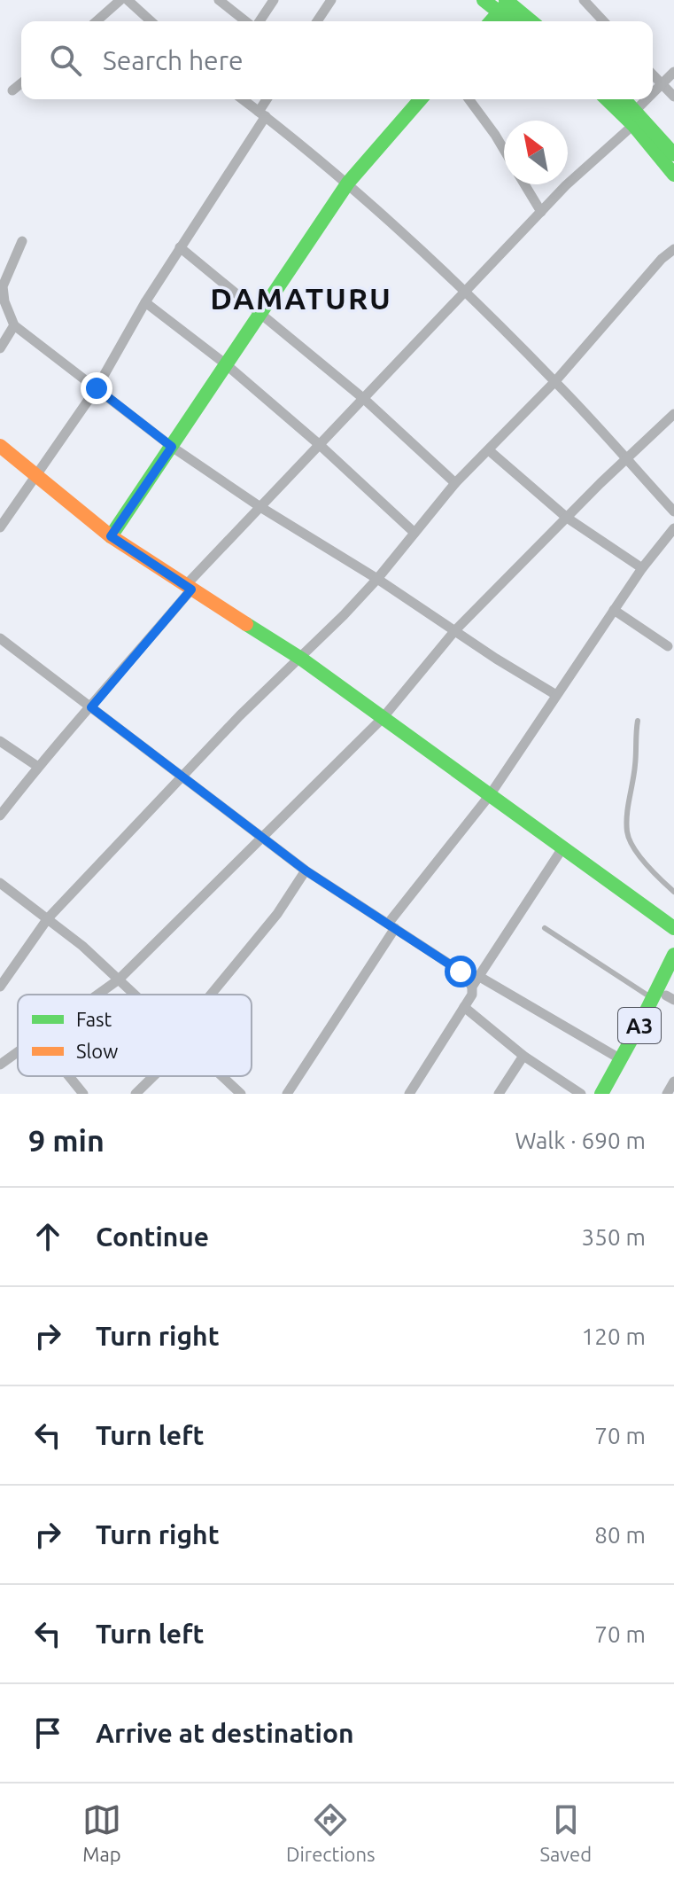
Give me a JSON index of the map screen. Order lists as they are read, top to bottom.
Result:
{
  "streets": {
    "main road": ["A3"]
  },
  "districts": ["DAMATURU"],
  "legend": ["Fast", "Slow"],
  "north": "top left",
  "page": {
    "search": "Search here",
    "heading": ["9 min", "Walk · 690 m"],
    "list": [
      ["Continue", "350 m"],
      ["Turn right", "120 m"],
      ["Turn left", "70 m"],
      ["Turn right", "80 m"],
      ["Turn left", "70 m"],
      "Arrive at destination"
    ],
    "nav": ["Map", "Directions", "Saved"]
  }
}
